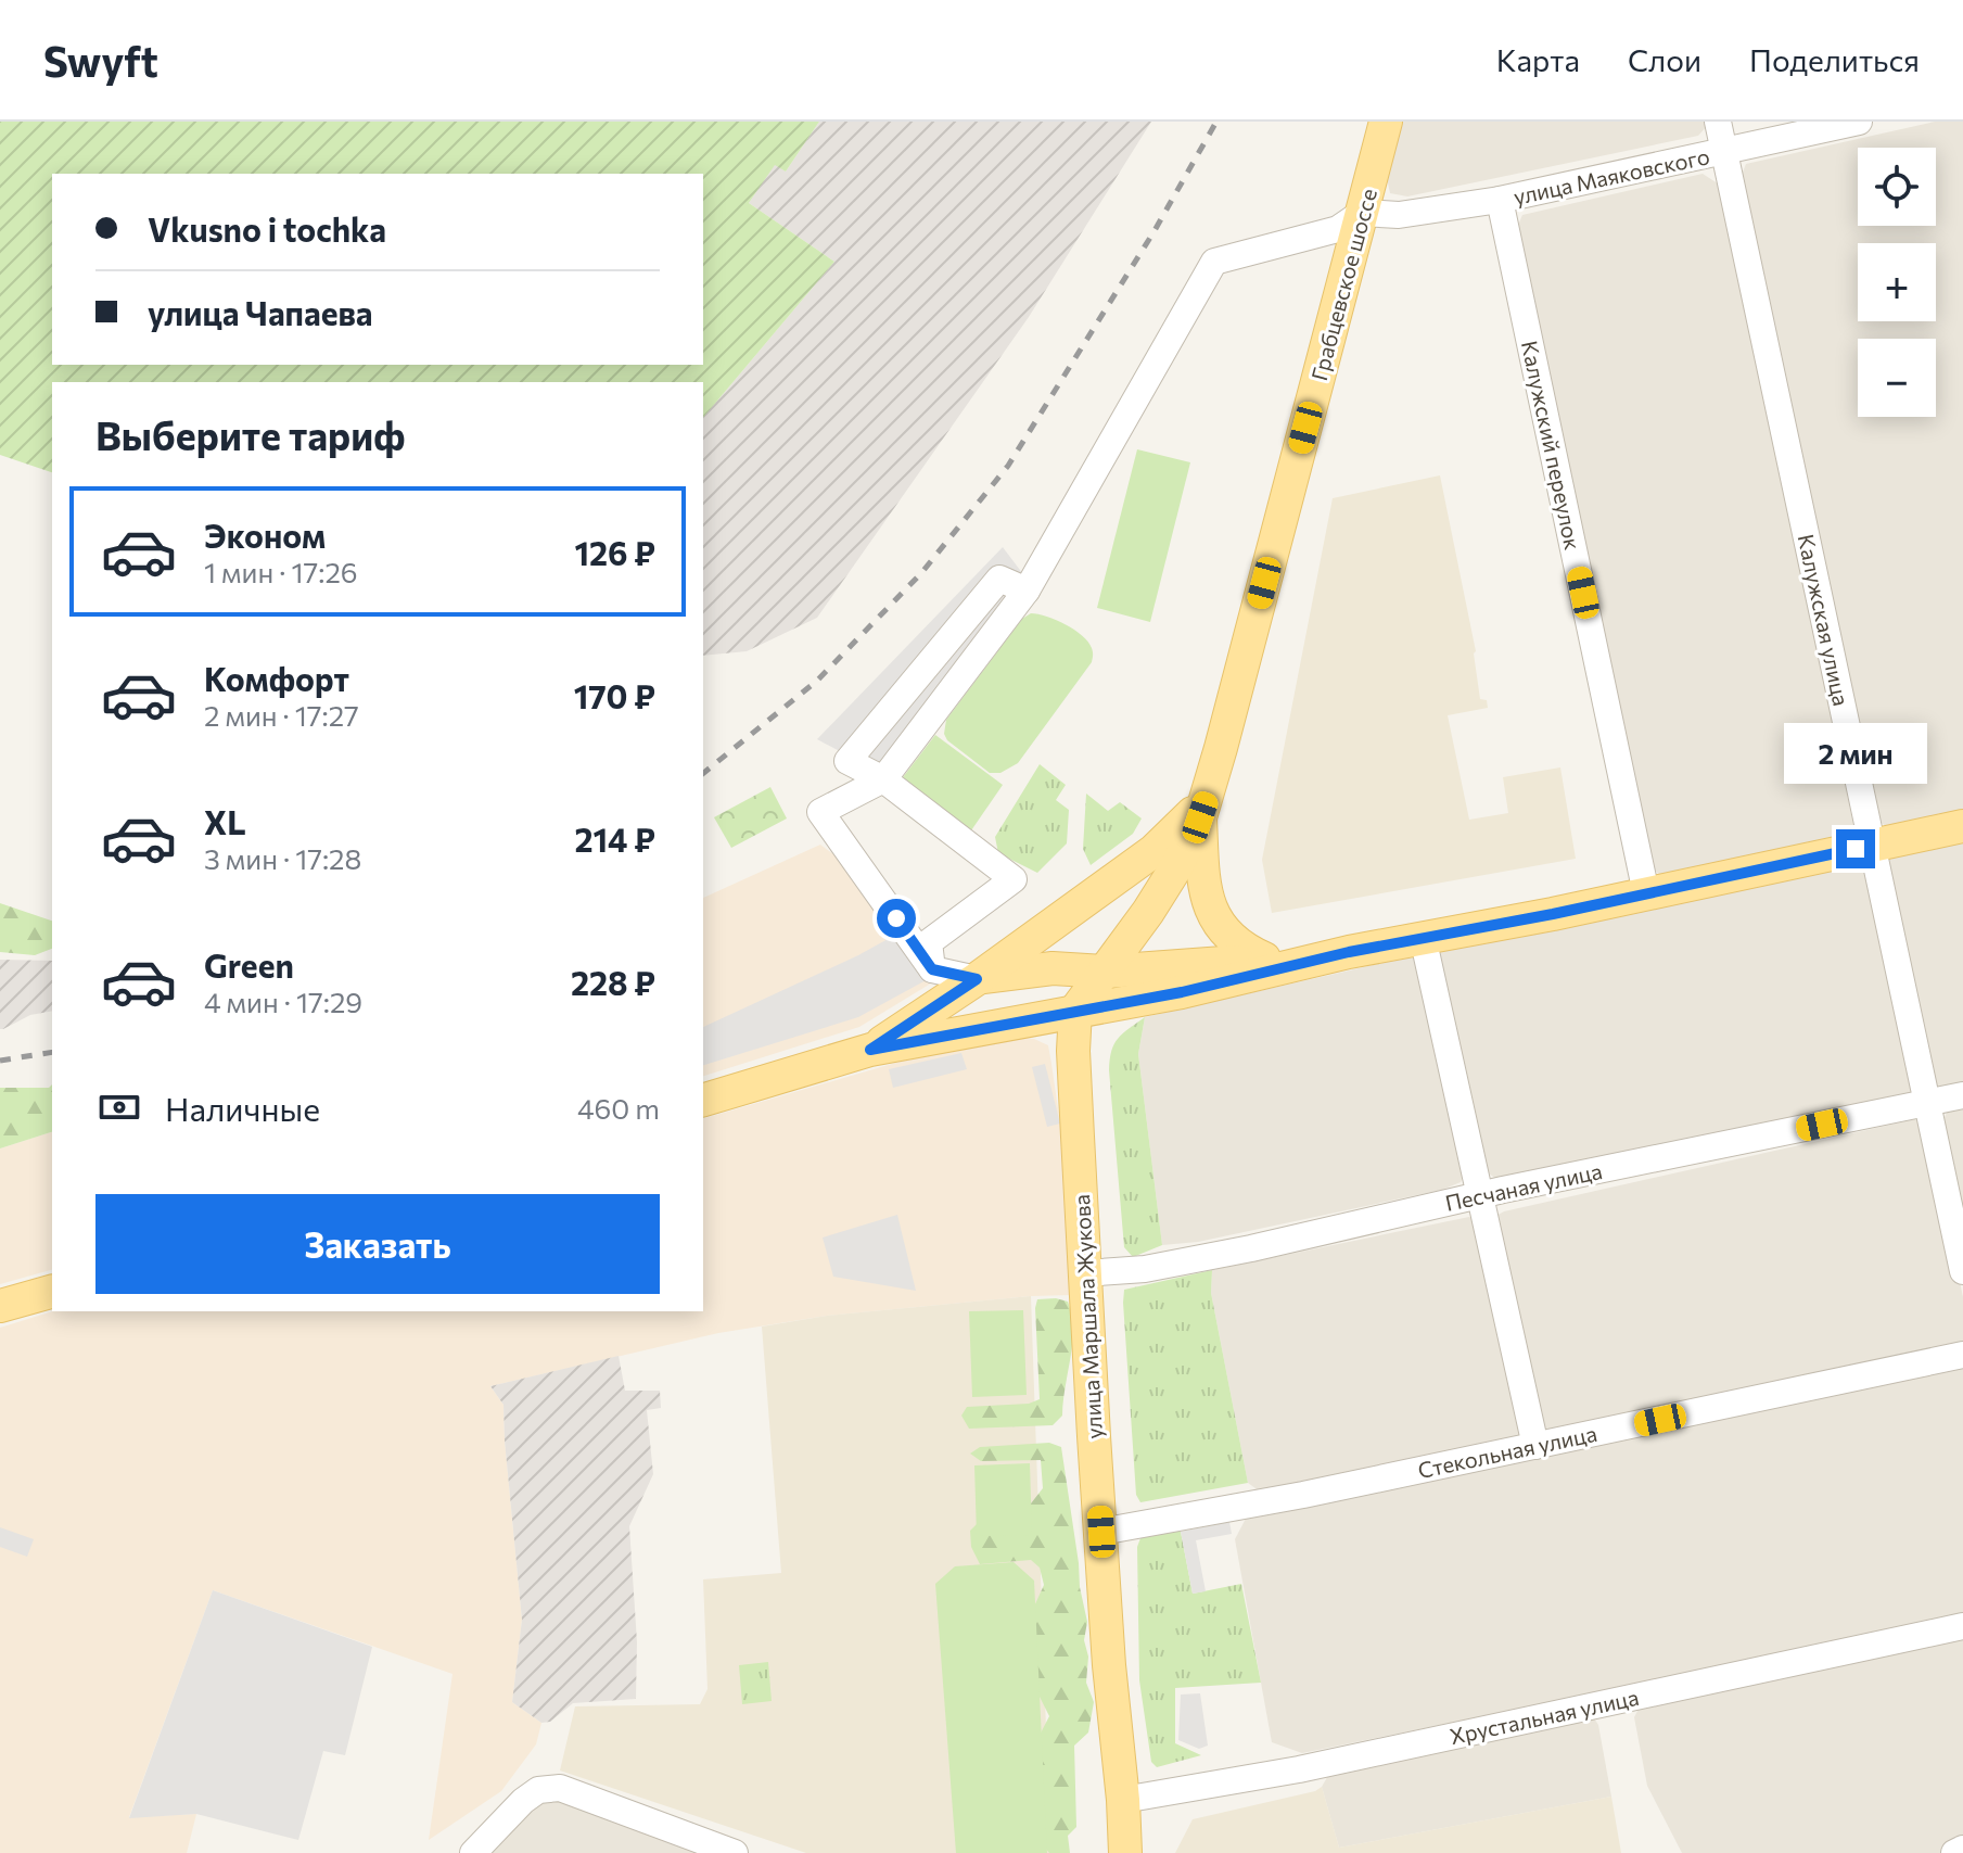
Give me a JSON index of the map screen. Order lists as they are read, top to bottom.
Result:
{
  "streets": {
    "main road": ["Грабцевское шоссе", "улица Маршала Жукова"],
    "street": [
      "улица Маяковского",
      "Калужский переулок",
      "Калужская улица",
      "Песчаная улица",
      "Стекольная улица",
      "Хрустальная улица"
    ]
  },
  "crossings": [
    ["улица Маяковского", "Грабцевское шоссе"],
    ["улица Маяковского", "Калужский переулок"],
    ["улица Маяковского", "Калужская улица"],
    ["Калужская улица", "Песчаная улица"],
    ["Песчаная улица", "улица Маршала Жукова"],
    ["улица Маршала Жукова", "Стекольная улица"],
    ["улица Маршала Жукова", "Хрустальная улица"]
  ],
  "page": {
    "header": "Swyft",
    "nav": ["Карта", "Слои", "Поделиться"],
    "map_buttons": ["+", "−"],
    "banner": ["Vkusno i tochka", "улица Чапаева"],
    "heading": "Выберите тариф",
    "list": [
      {
        "name": "Эконом",
        "note": "1 мин · 17:26",
        "value": "126 ₽"
      },
      {
        "name": "Комфорт",
        "note": "2 мин · 17:27",
        "value": "170 ₽"
      },
      {
        "name": "XL",
        "note": "3 мин · 17:28",
        "value": "214 ₽"
      },
      {
        "name": "Green",
        "note": "4 мин · 17:29",
        "value": "228 ₽"
      }
    ],
    "bubble": "2 мин",
    "pay": ["Наличные", "460 m"],
    "buttons": "Заказать"
  }
}
